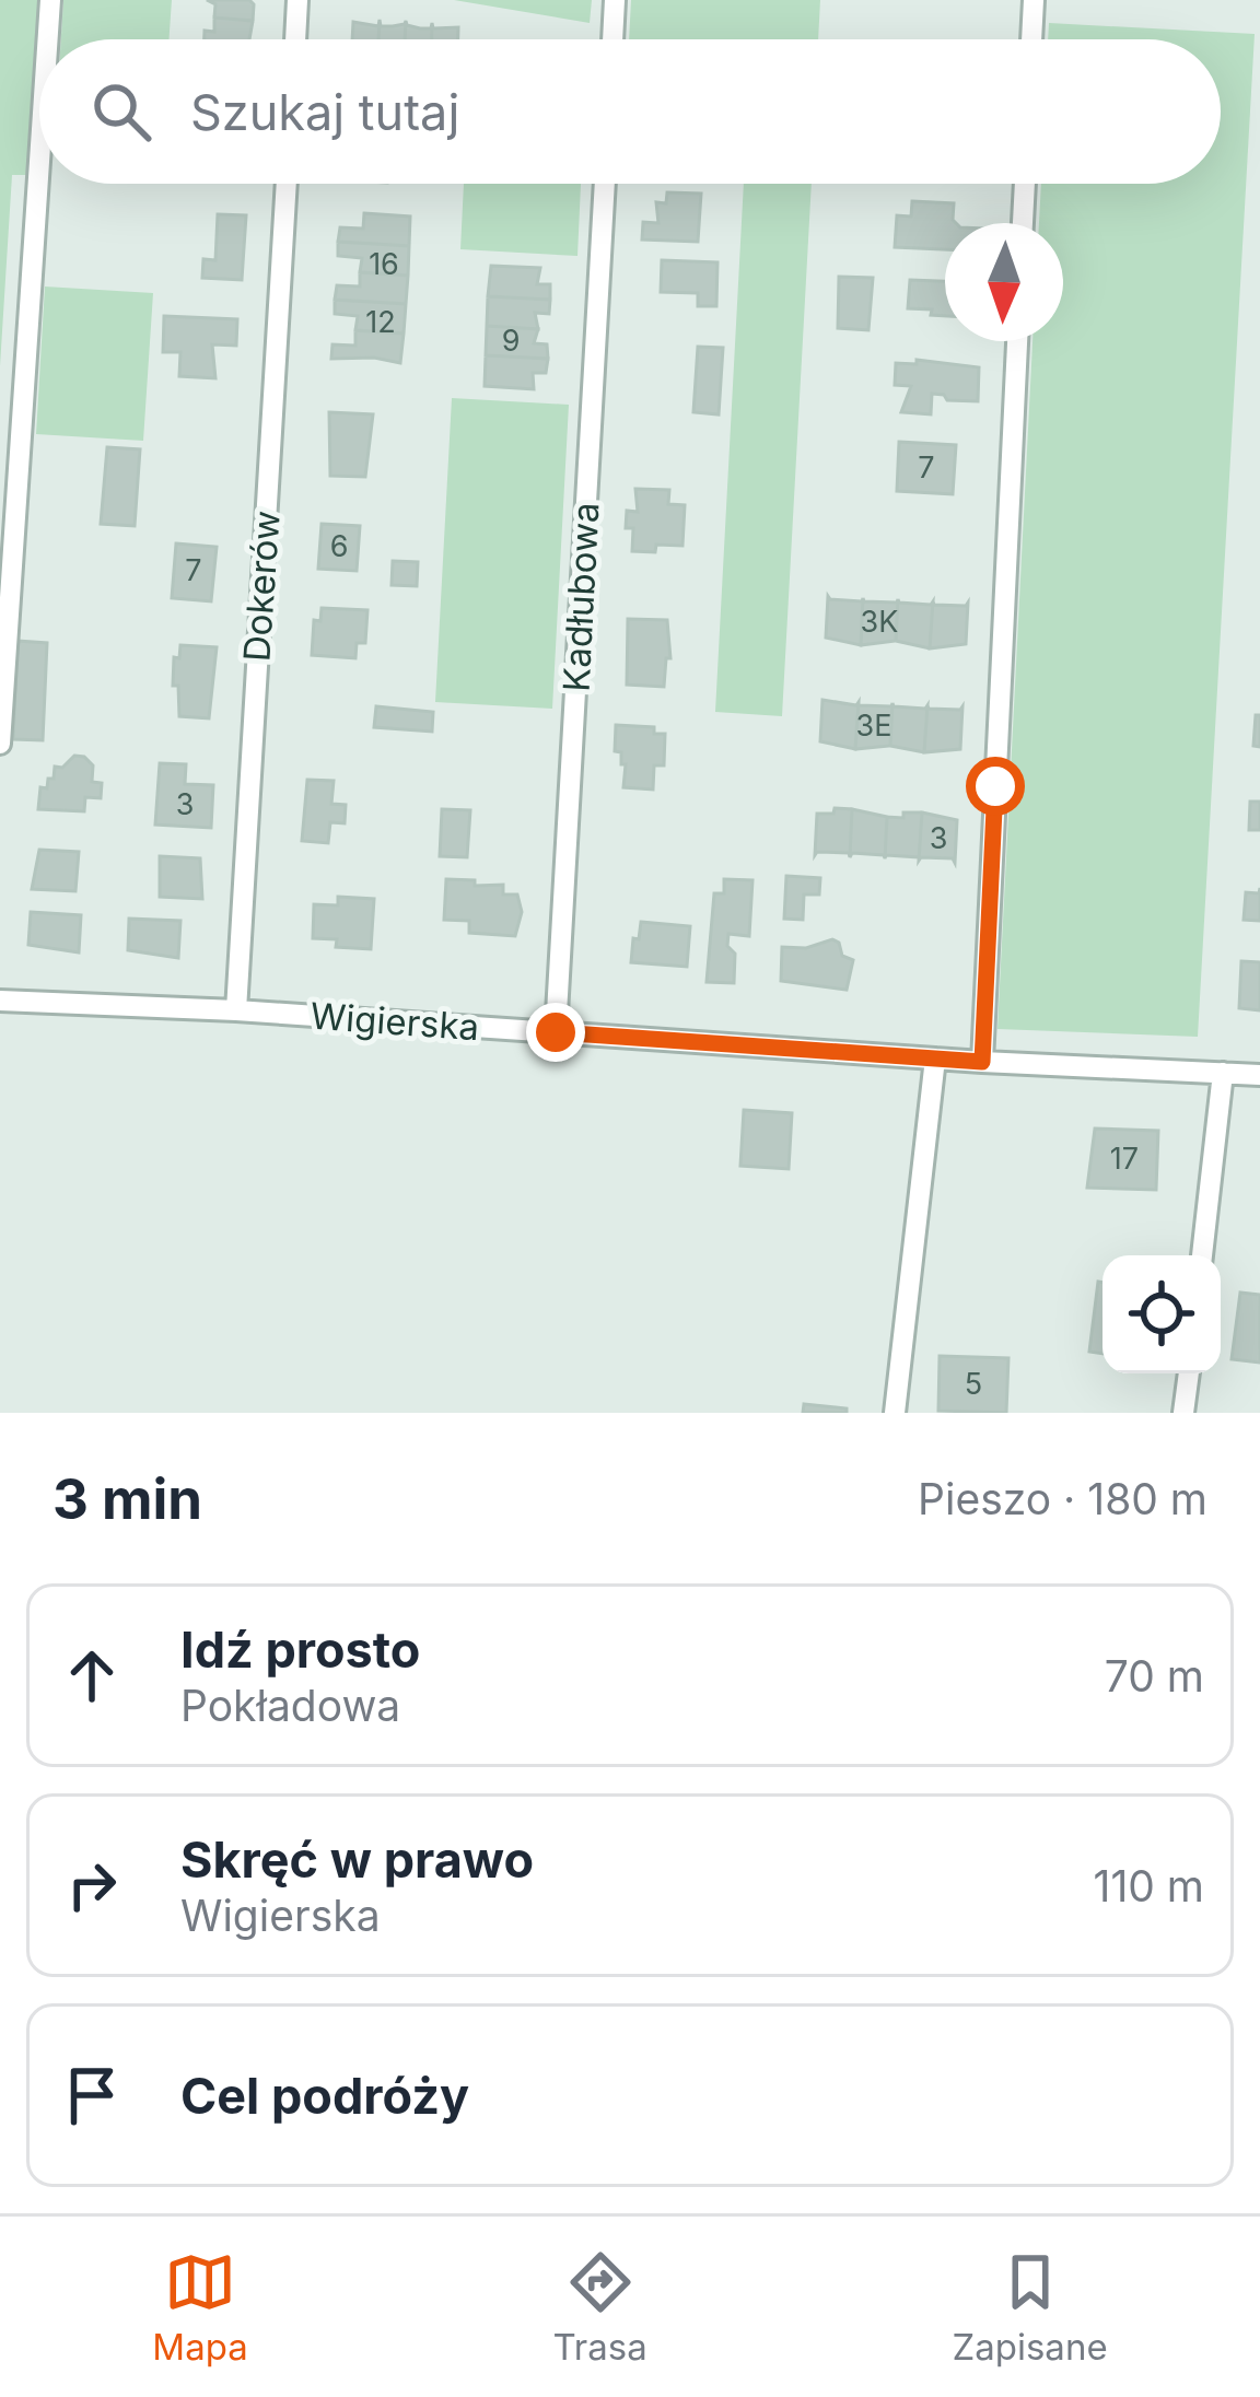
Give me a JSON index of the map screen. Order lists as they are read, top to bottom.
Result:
{
  "streets": {
    "street": ["Dokerów", "Kadłubowa", "Wigierska"]
  },
  "crossings": [
    ["Dokerów", "Wigierska"],
    ["Kadłubowa", "Wigierska"]
  ],
  "house_numbers": [
    "16",
    "12",
    "9",
    "7",
    "6",
    "7",
    "3K",
    "3E",
    "3",
    "3",
    "17",
    "5"
  ],
  "north": "bottom",
  "page": {
    "search": "Szukaj tutaj",
    "heading": ["3 min", "Pieszo · 180 m"],
    "list": [
      ["Idź prosto", "Pokładowa", "70 m"],
      ["Skręć w prawo", "Wigierska", "110 m"],
      "Cel podróży"
    ],
    "nav": ["Mapa", "Trasa", "Zapisane"]
  }
}
